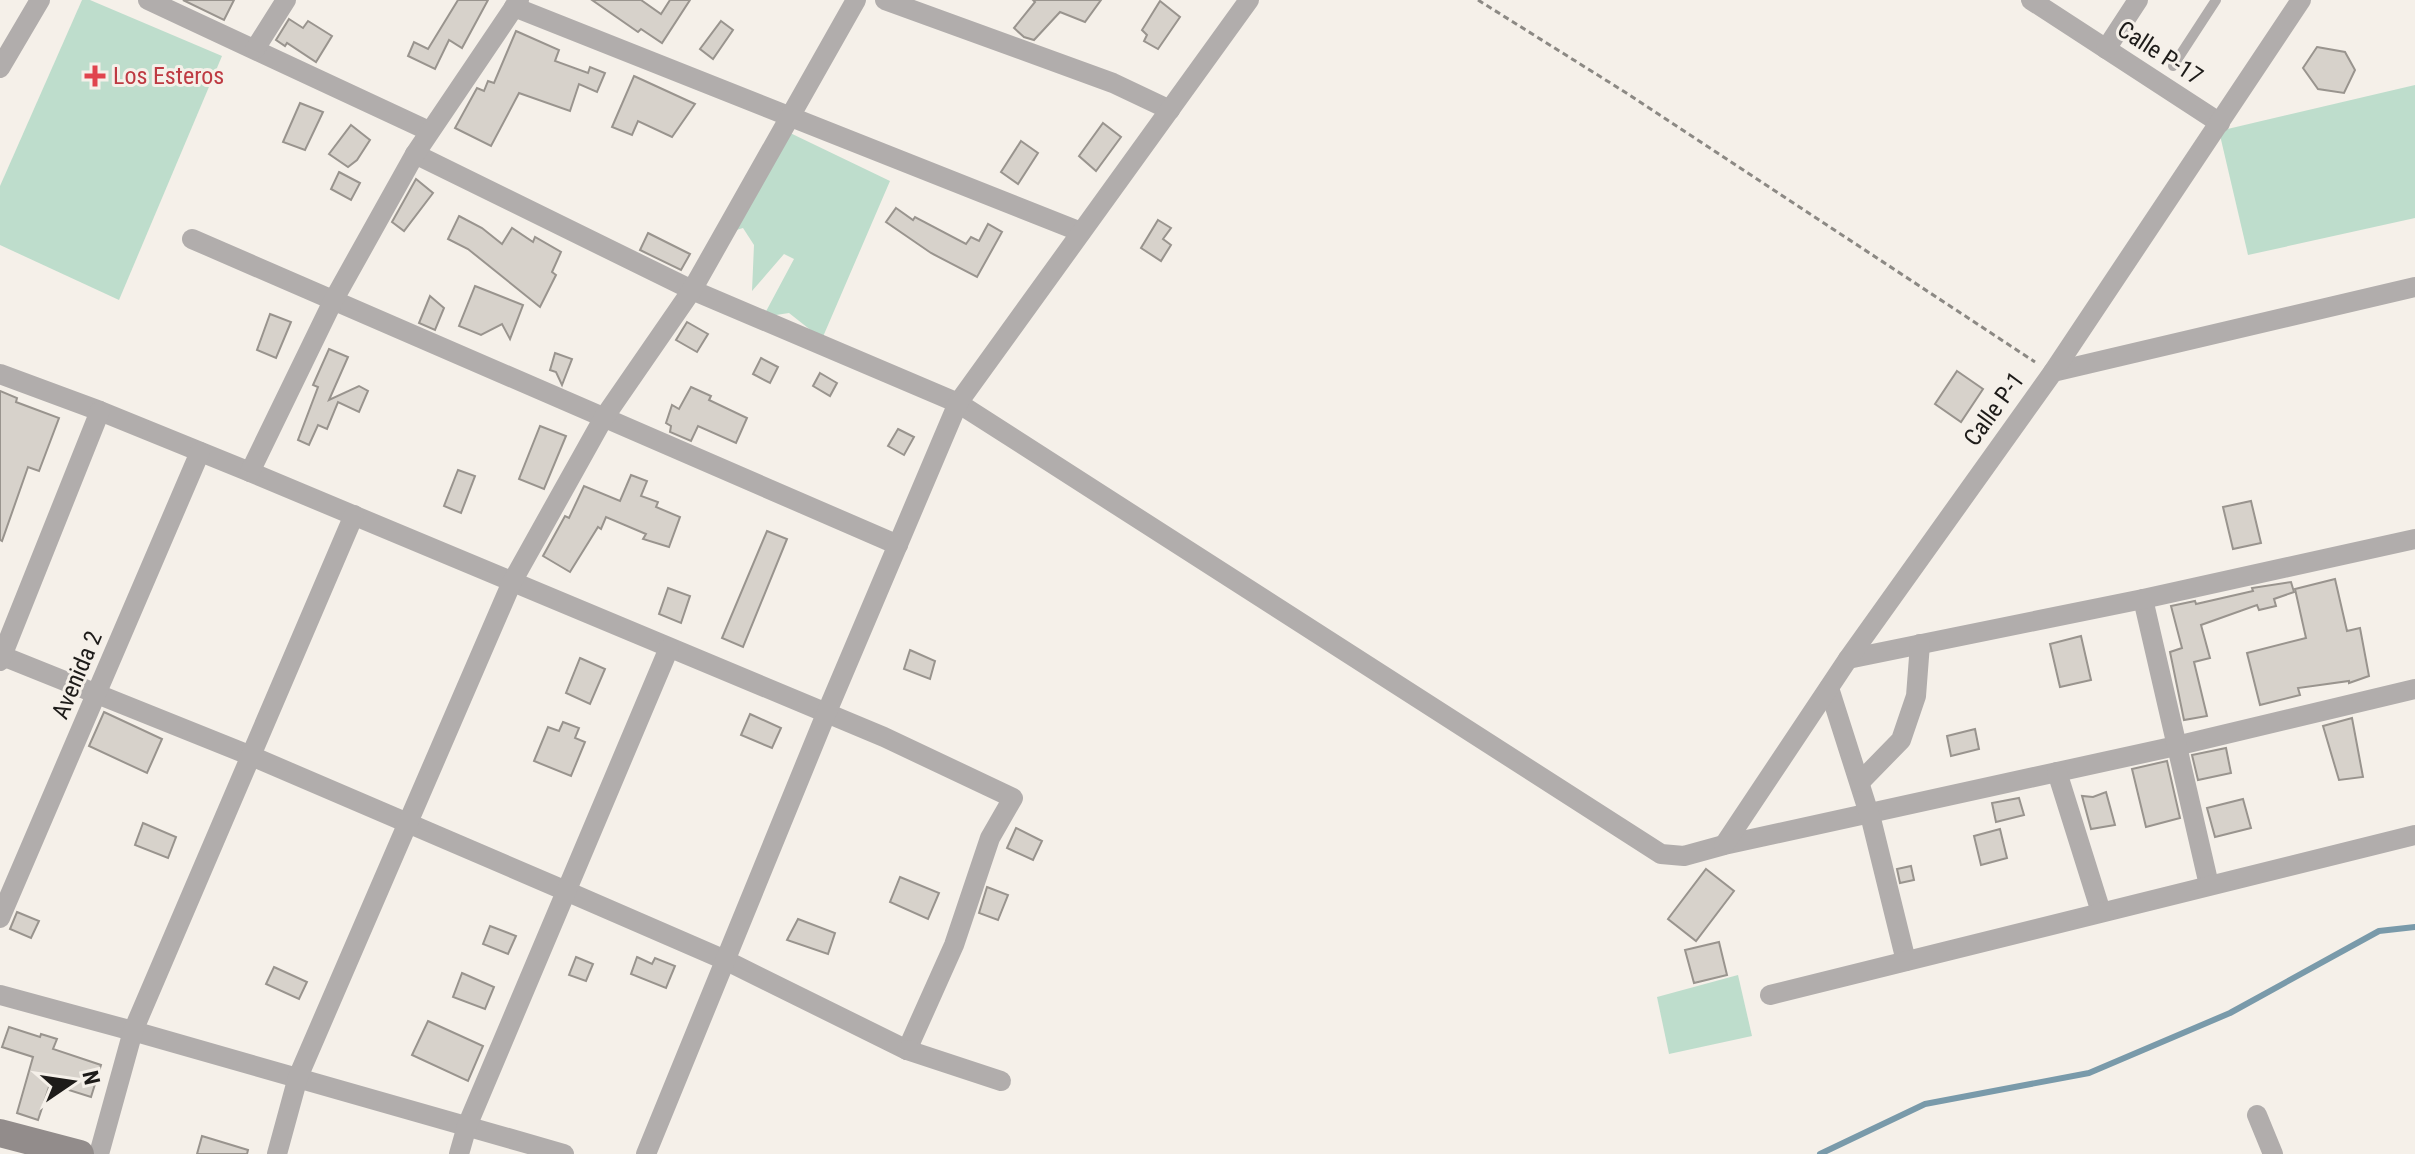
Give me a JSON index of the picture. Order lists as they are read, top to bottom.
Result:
{
  "streets": {
    "street": ["Calle P-17", "Calle P-1", "Avenida 2"]
  },
  "crossings": [
    ["Calle P-17", "Calle P-1"]
  ],
  "places": {
    "health": ["Los Esteros"]
  },
  "north": "right"
}
